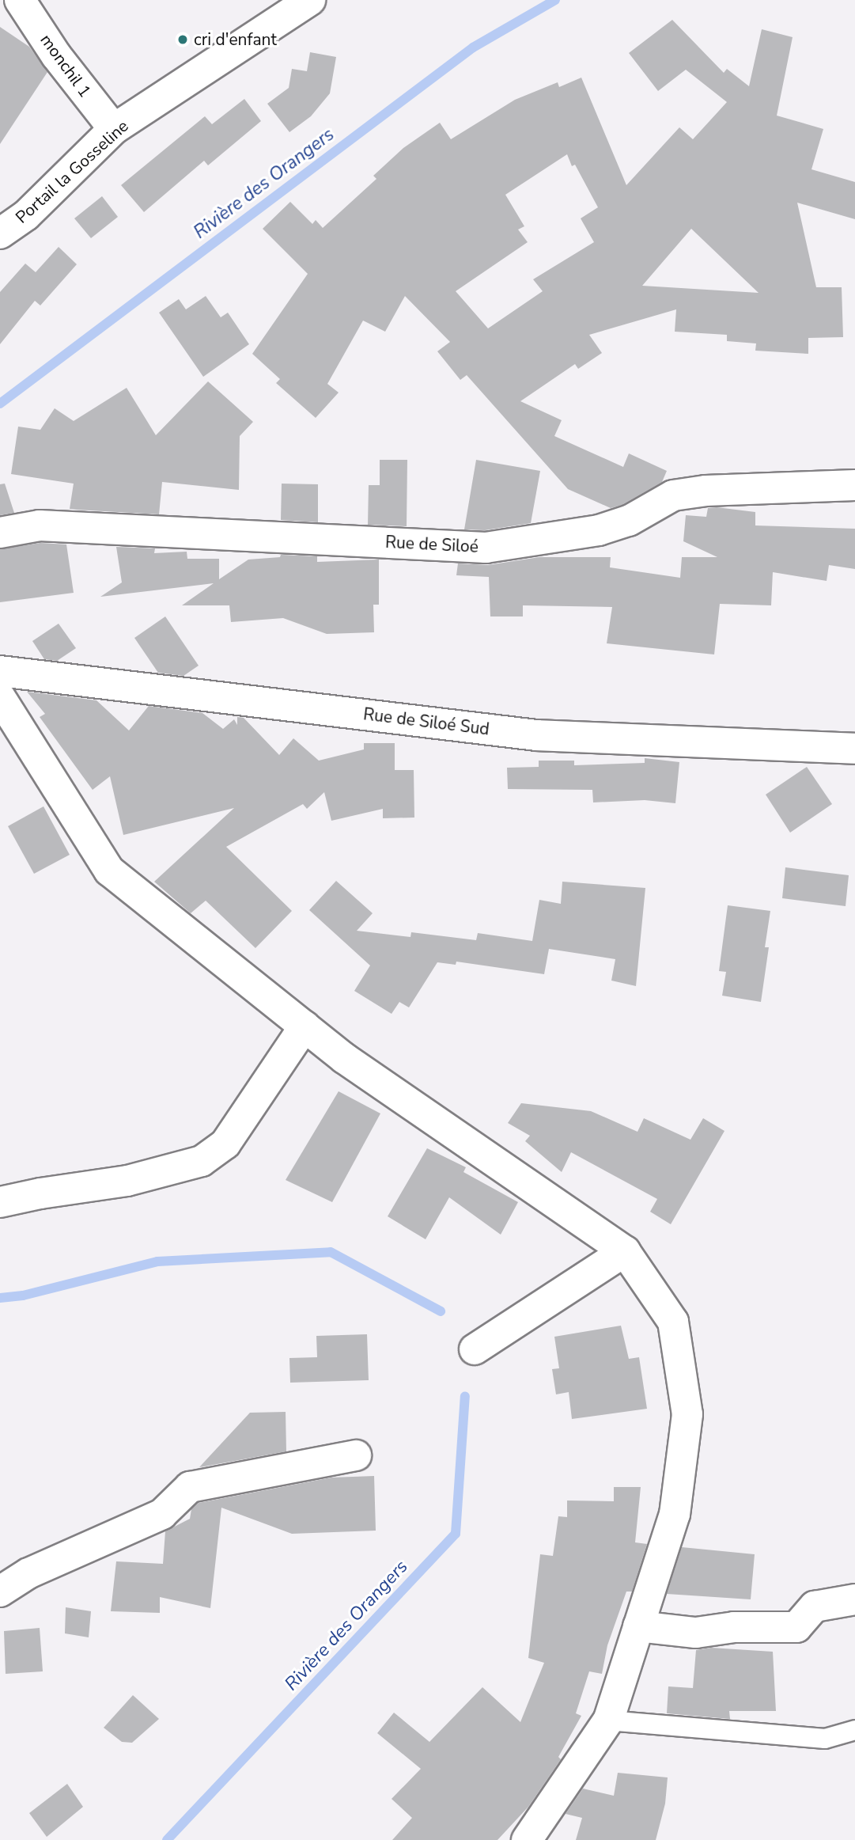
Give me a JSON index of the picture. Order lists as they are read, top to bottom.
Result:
{
  "streets": {
    "street": [
      "monchil 1",
      "Portail la Gosseline",
      "Rue de Siloé",
      "Rue de Siloé Sud"
    ]
  },
  "crossings": [
    ["monchil 1", "Portail la Gosseline"]
  ],
  "water": ["Rivière des Orangers"],
  "places": ["cri d'enfant"]
}
